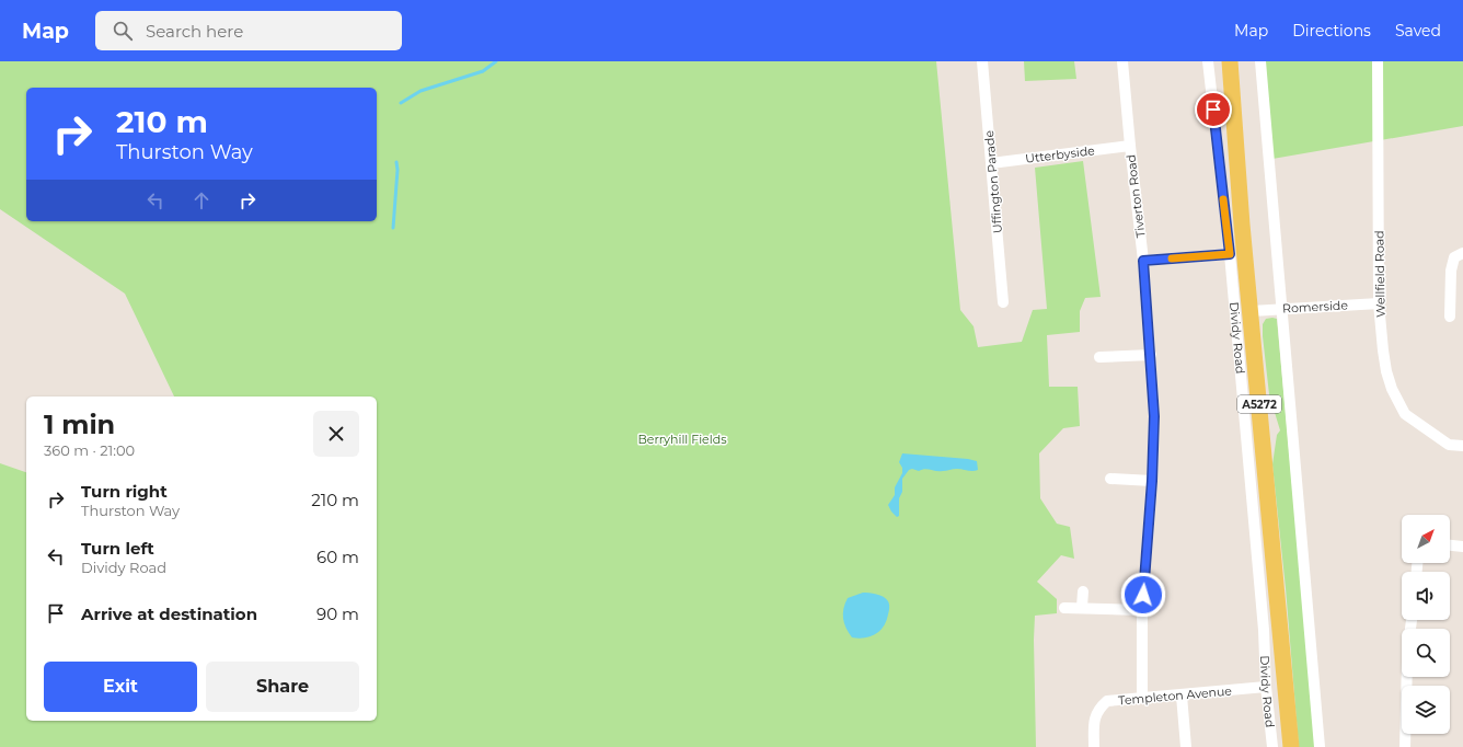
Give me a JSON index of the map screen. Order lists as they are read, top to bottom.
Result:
{
  "streets": {
    "main road": ["Dividy Road", "A5272"],
    "street": [
      "Utterbyside",
      "Uffington Parade",
      "Tiverton Road",
      "Wellfield Road",
      "Romerside",
      "Templeton Avenue"
    ]
  },
  "crossings": [
    ["Utterbyside", "Uffington Parade"],
    ["Utterbyside", "Tiverton Road"],
    ["Tiverton Road", "Templeton Avenue"],
    ["Wellfield Road", "Romerside"],
    ["Romerside", "Dividy Road"],
    ["Dividy Road", "Templeton Avenue"]
  ],
  "parks": ["Berryhill Fields"],
  "north": "top right",
  "page": {
    "header": "Map",
    "search": "Search here",
    "nav": ["Map", "Directions", "Saved"],
    "turn": ["210 m", "Thurston Way"],
    "heading": ["1 min", "360 m · 21:00"],
    "list": [
      {
        "name": "Turn right",
        "note": "Thurston Way",
        "value": "210 m"
      },
      {
        "name": "Turn left",
        "note": "Dividy Road",
        "value": "60 m"
      },
      {
        "name": "Arrive at destination",
        "value": "90 m"
      }
    ],
    "buttons": ["Exit", "Share"]
  }
}
